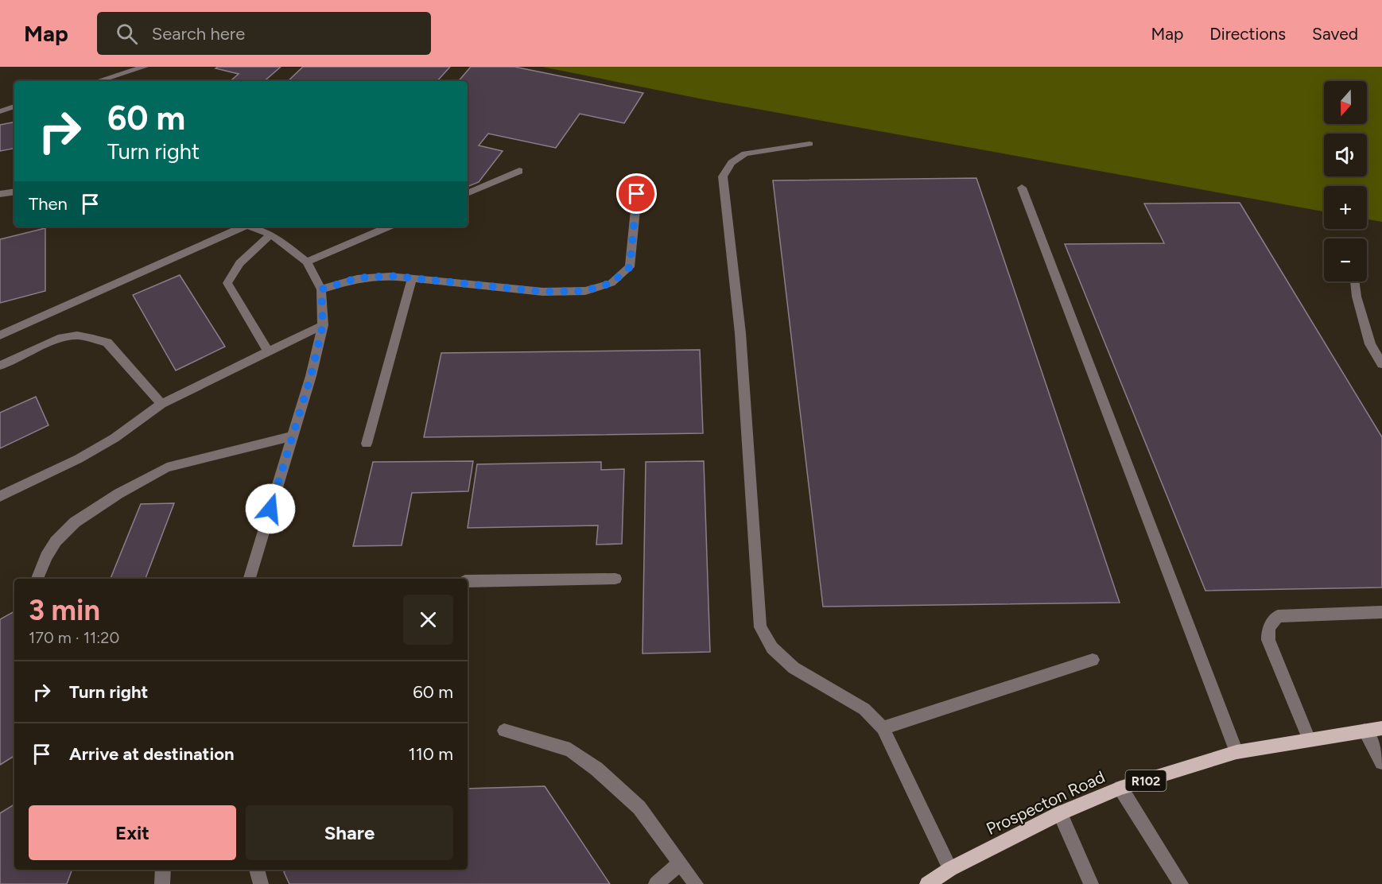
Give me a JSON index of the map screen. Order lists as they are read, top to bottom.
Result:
{
  "streets": {
    "main road": ["R102", "Prospecton Road"]
  },
  "north": "bottom",
  "page": {
    "header": "Map",
    "search": "Search here",
    "nav": ["Map", "Directions", "Saved"],
    "map_buttons": ["+", "−"],
    "turn": ["60 m", "Turn right"],
    "then": "Then",
    "heading": ["3 min", "170 m · 11:20"],
    "list": [
      {
        "name": "Turn right",
        "value": "60 m"
      },
      {
        "name": "Arrive at destination",
        "value": "110 m"
      }
    ],
    "buttons": ["Exit", "Share"]
  }
}
